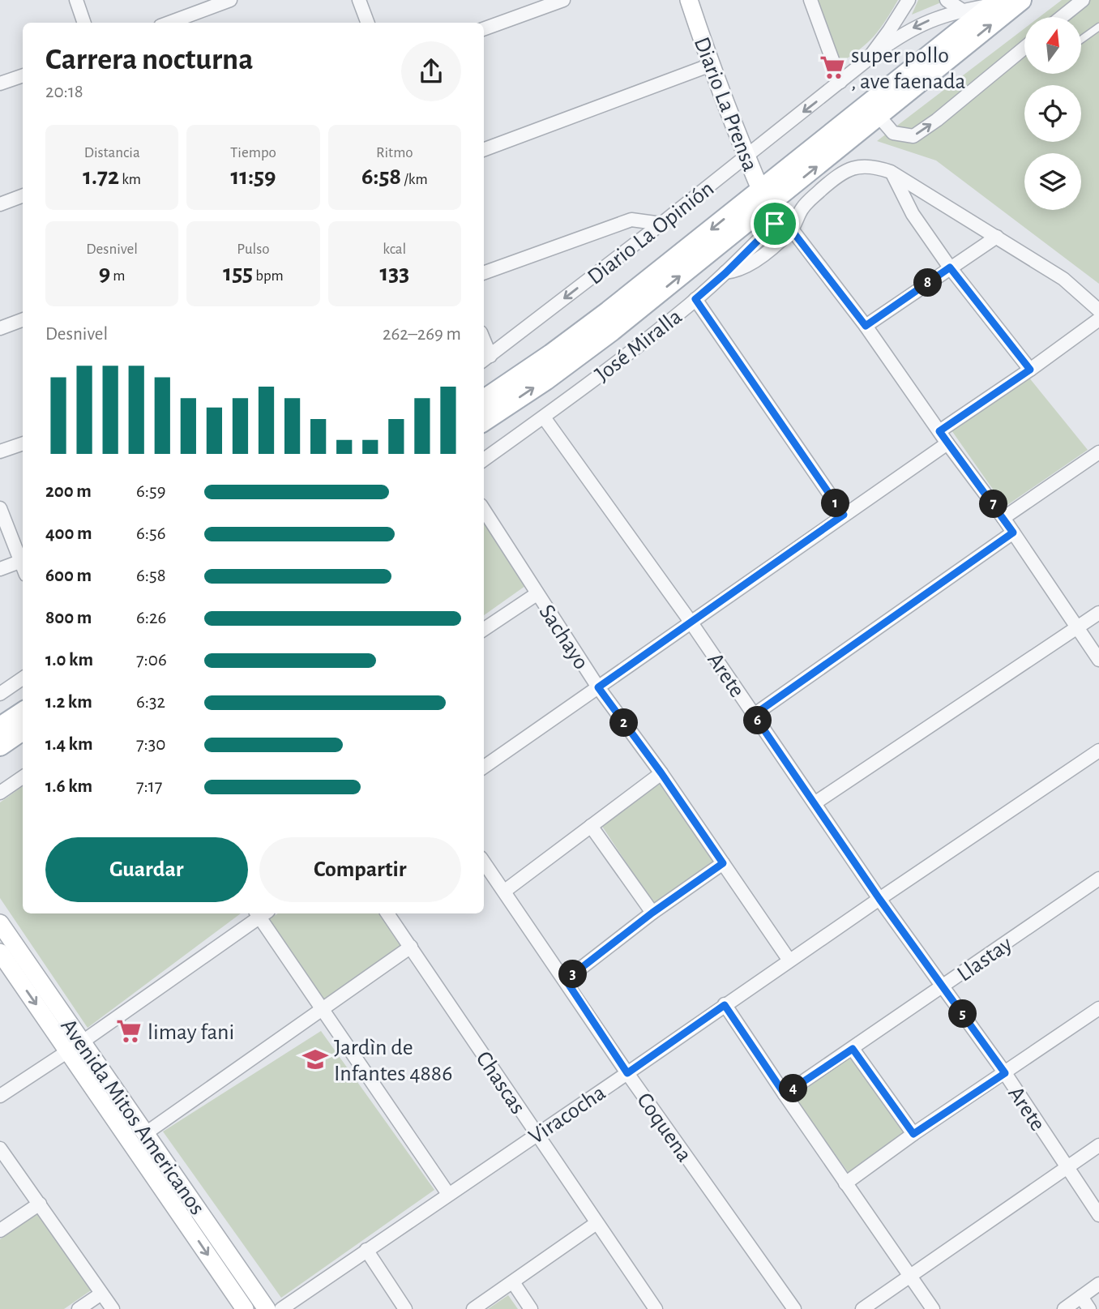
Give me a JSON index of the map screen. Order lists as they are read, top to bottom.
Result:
{
  "streets": {
    "street": [
      "Diario La Prensa",
      "Diario La Opinión",
      "José Miralla",
      "Sachayo",
      "Arete",
      "Llastay",
      "Chascas",
      "Viracocha",
      "Avenida Mitos Americanos",
      "Coquena"
    ]
  },
  "crossings": [
    ["Diario La Prensa", "Diario La Opinión"],
    ["José Miralla", "Arete"],
    ["Sachayo", "Viracocha"],
    ["Arete", "Llastay"],
    ["Arete", "Viracocha"],
    ["Chascas", "Viracocha"],
    ["Viracocha", "Coquena"]
  ],
  "places": {
    "supermarket": ["super pollo , ave faenada", "limay fani"],
    "school or university": ["Jardìn de Infantes 4886"]
  },
  "north": "top",
  "page": {
    "heading": ["Carrera nocturna", "20:18"],
    "stats": [
      ["Distancia", "1.72 km"],
      ["Tiempo", "11:59"],
      ["Ritmo", "6:58 /km"],
      ["Desnivel", "9 m"],
      ["Pulso", "155 bpm"],
      ["kcal", "133"]
    ],
    "pins": [
      "8",
      "1",
      "7",
      "6",
      "2",
      "3",
      "5",
      "4"
    ],
    "chart": ["Desnivel", "262–269 m"],
    "list": [
      {
        "name": "200 m",
        "note": "6:59"
      },
      {
        "name": "400 m",
        "note": "6:56"
      },
      {
        "name": "600 m",
        "note": "6:58"
      },
      {
        "name": "800 m",
        "note": "6:26"
      },
      {
        "name": "1.0 km",
        "note": "7:06"
      },
      {
        "name": "1.2 km",
        "note": "6:32"
      },
      {
        "name": "1.4 km",
        "note": "7:30"
      },
      {
        "name": "1.6 km",
        "note": "7:17"
      }
    ],
    "buttons": ["Guardar", "Compartir"]
  }
}
